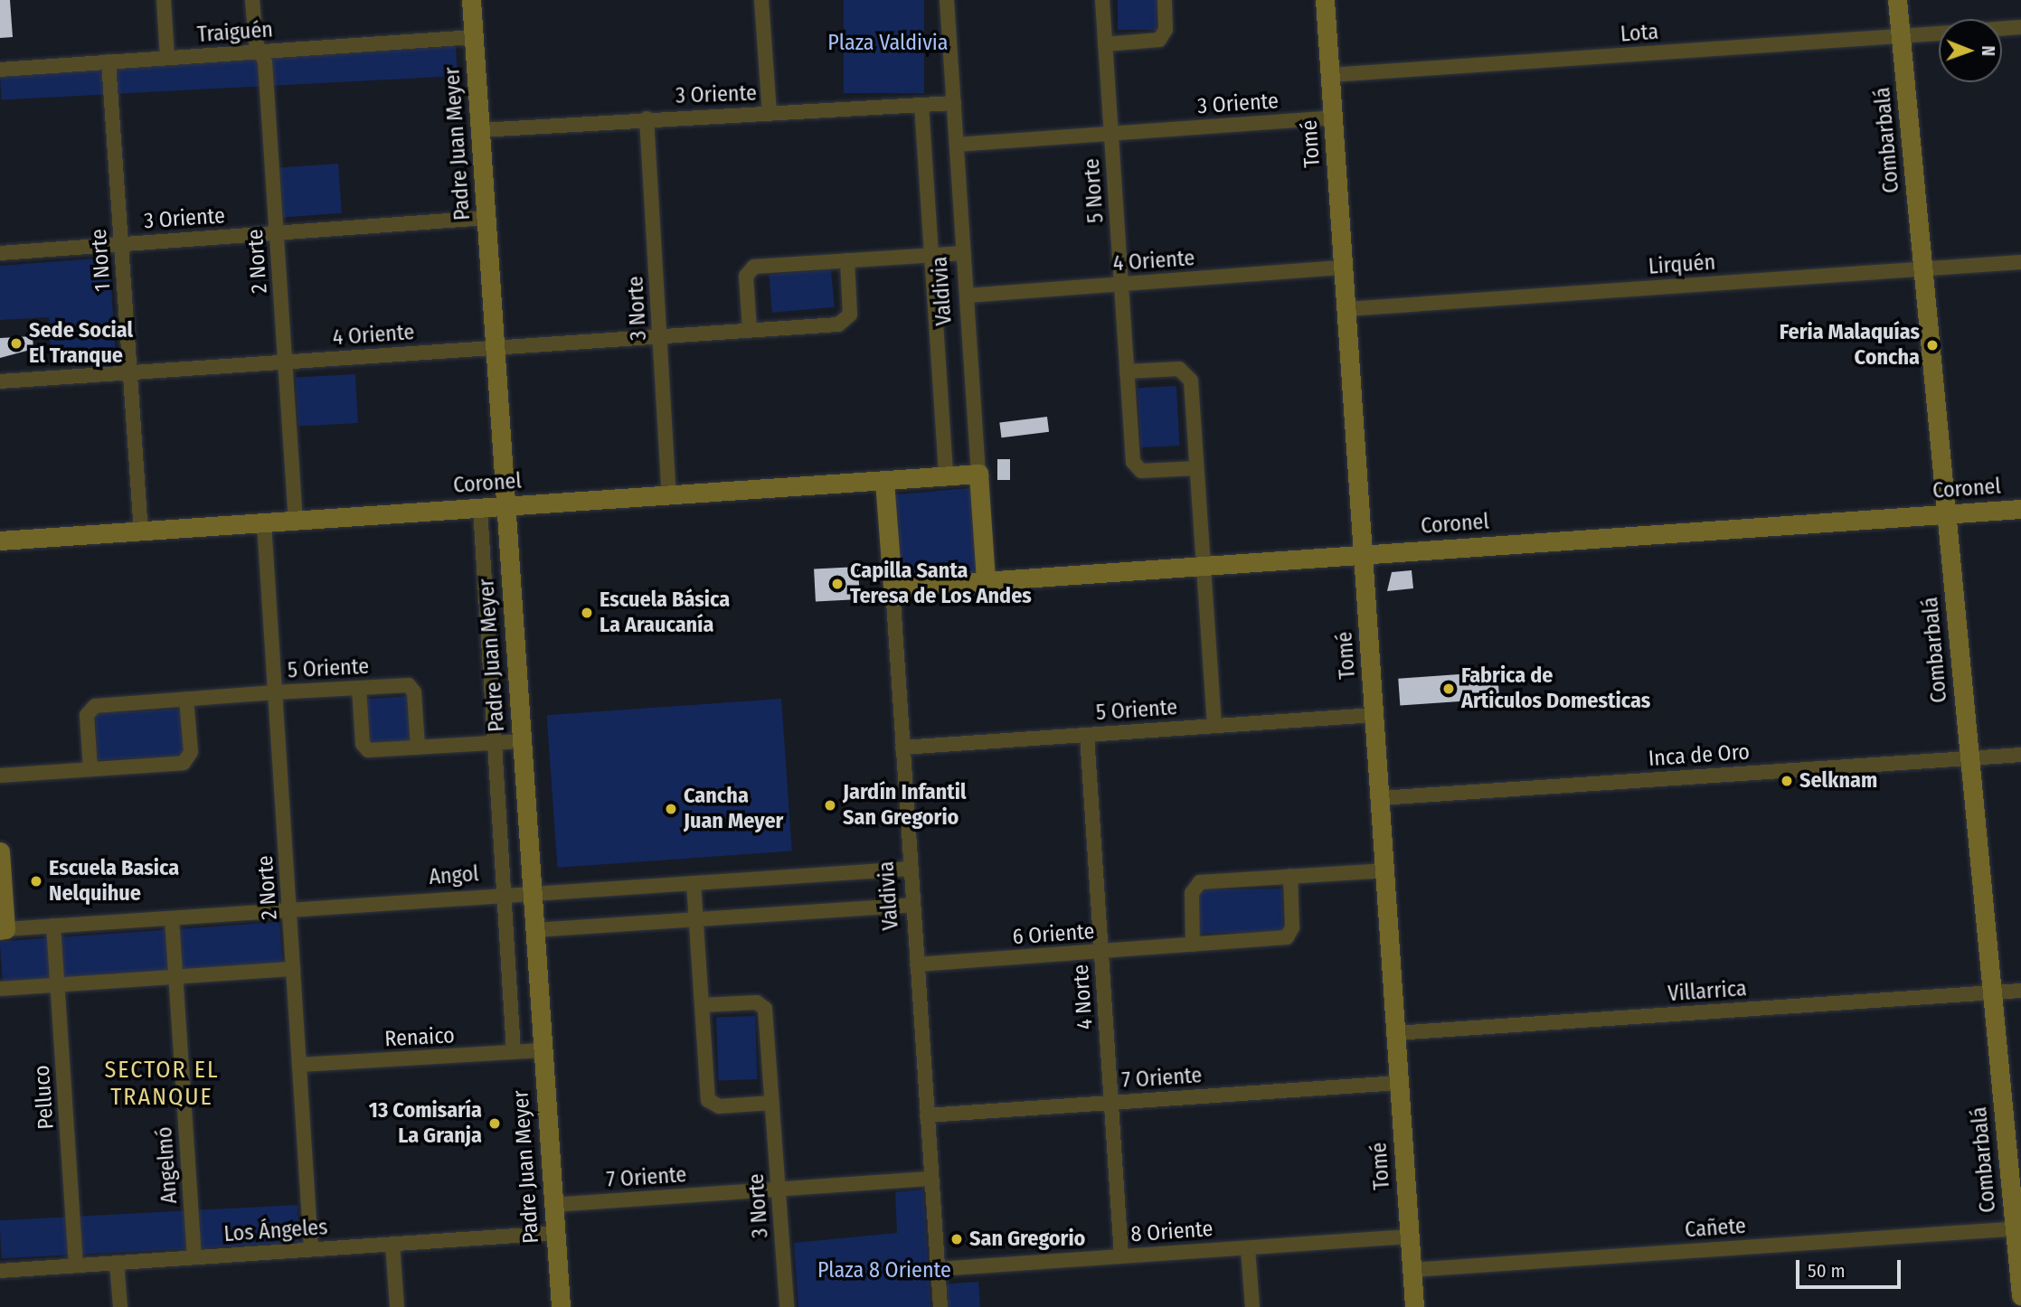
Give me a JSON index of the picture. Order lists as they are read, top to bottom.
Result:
{
  "streets": {
    "street": [
      "Traiguén",
      "Lota",
      "3 Oriente",
      "Combarbalá",
      "Padre Juan Meyer",
      "Tomé",
      "5 Norte",
      "1 Norte",
      "2 Norte",
      "4 Oriente",
      "Lirquén",
      "Valdivia",
      "3 Norte",
      "Coronel",
      "5 Oriente",
      "Inca de Oro",
      "Angol",
      "6 Oriente",
      "Villarrica",
      "4 Norte",
      "Renaico",
      "7 Oriente",
      "Pelluco",
      "Angelmó",
      "Cañete",
      "Los Ángeles",
      "8 Oriente"
    ]
  },
  "crossings": [
    ["Traiguén", "Padre Juan Meyer"],
    ["Traiguén", "1 Norte"],
    ["Traiguén", "2 Norte"],
    ["Lota", "Combarbalá"],
    ["Lota", "Tomé"],
    ["3 Oriente", "Padre Juan Meyer"],
    ["3 Oriente", "Tomé"],
    ["3 Oriente", "5 Norte"],
    ["3 Oriente", "1 Norte"],
    ["3 Oriente", "2 Norte"],
    ["3 Oriente", "Valdivia"],
    ["3 Oriente", "3 Norte"],
    ["Combarbalá", "Lirquén"],
    ["Combarbalá", "Coronel"],
    ["Combarbalá", "Inca de Oro"],
    ["Combarbalá", "Villarrica"],
    ["Combarbalá", "Cañete"],
    ["Padre Juan Meyer", "4 Oriente"],
    ["Padre Juan Meyer", "Coronel"],
    ["Padre Juan Meyer", "Angol"],
    ["Padre Juan Meyer", "Renaico"],
    ["Padre Juan Meyer", "7 Oriente"],
    ["Padre Juan Meyer", "Los Ángeles"],
    ["Tomé", "4 Oriente"],
    ["Tomé", "Lirquén"],
    ["Tomé", "Coronel"],
    ["Tomé", "5 Oriente"],
    ["Tomé", "Inca de Oro"],
    ["Tomé", "Villarrica"],
    ["Tomé", "7 Oriente"],
    ["Tomé", "Cañete"],
    ["Tomé", "8 Oriente"],
    ["5 Norte", "4 Oriente"],
    ["1 Norte", "4 Oriente"],
    ["1 Norte", "Coronel"],
    ["2 Norte", "4 Oriente"],
    ["2 Norte", "Coronel"],
    ["2 Norte", "5 Oriente"],
    ["2 Norte", "Angol"],
    ["2 Norte", "Renaico"],
    ["2 Norte", "Los Ángeles"],
    ["4 Oriente", "Valdivia"],
    ["4 Oriente", "3 Norte"],
    ["Valdivia", "Coronel"],
    ["Valdivia", "5 Oriente"],
    ["Valdivia", "Angol"],
    ["Valdivia", "6 Oriente"],
    ["Valdivia", "7 Oriente"],
    ["Valdivia", "8 Oriente"],
    ["3 Norte", "Coronel"],
    ["3 Norte", "7 Oriente"],
    ["5 Oriente", "4 Norte"],
    ["Angol", "Pelluco"],
    ["Angol", "Angelmó"],
    ["6 Oriente", "4 Norte"],
    ["4 Norte", "7 Oriente"],
    ["4 Norte", "8 Oriente"],
    ["Pelluco", "Los Ángeles"],
    ["Angelmó", "Los Ángeles"]
  ],
  "districts": ["SECTOR EL TRANQUE"],
  "parks": ["Plaza Valdivia", "Plaza 8 Oriente"],
  "places": [
    "Sede Social El Tranque",
    "Feria Malaquías Concha",
    "Capilla Santa Teresa de Los Andes",
    "Escuela Básica La Araucanía",
    "Fabrica de Articulos Domesticas",
    "Selknam",
    "Jardín Infantil San Gregorio",
    "Cancha Juan Meyer",
    "Escuela Basica Nelquihue",
    "13 Comisaría La Granja",
    "San Gregorio"
  ],
  "scale_bar": "50 m",
  "north": "right"
}
